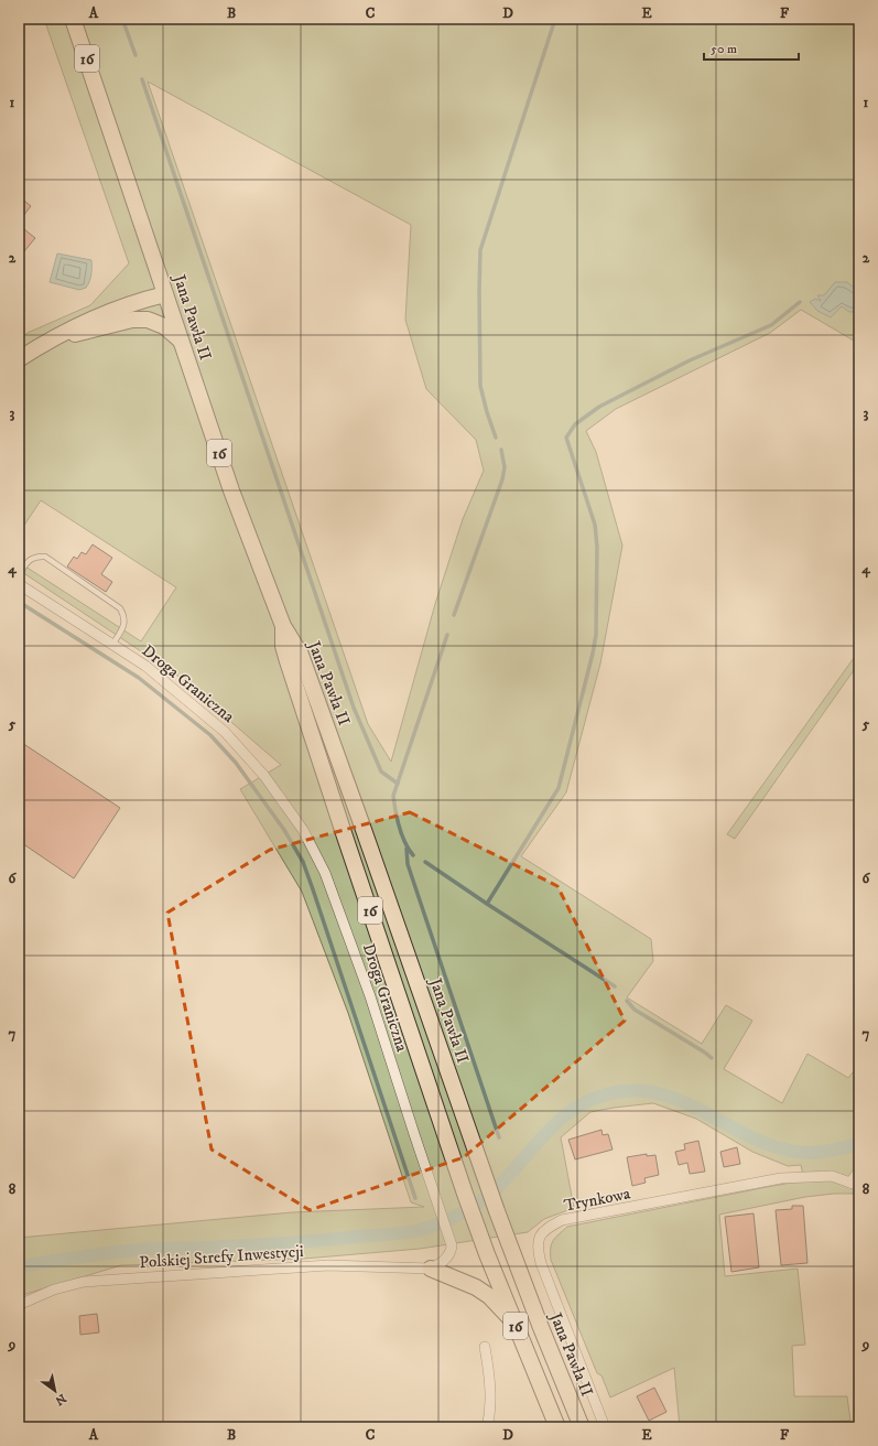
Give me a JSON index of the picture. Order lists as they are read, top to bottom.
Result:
{
  "streets": {
    "main road": ["16", "Jana Pawła II"],
    "street": ["Droga Graniczna", "Trynkowa", "Polskiej Strefy Inwestycji"]
  },
  "crossings": [
    ["Droga Graniczna", "Polskiej Strefy Inwestycji"]
  ],
  "scale_bar": "50 m",
  "north": "bottom right",
  "grid": {
    "columns": [
      "A",
      "B",
      "C",
      "D",
      "E",
      "F"
    ],
    "rows": [
      "1",
      "2",
      "3",
      "4",
      "5",
      "6",
      "7",
      "8",
      "9"
    ]
  }
}
